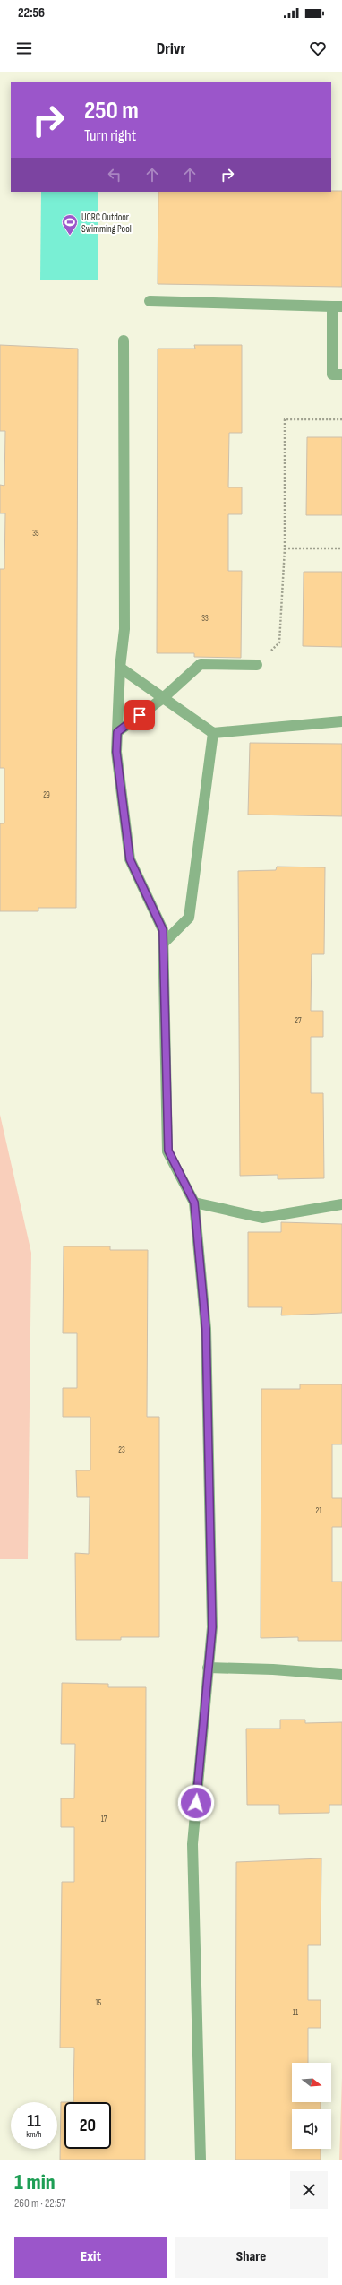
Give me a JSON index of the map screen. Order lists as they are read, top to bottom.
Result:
{
  "places": {
    "sports": ["UCRC Outdoor Swimming Pool"]
  },
  "house_numbers": [
    "35",
    "33",
    "29",
    "27",
    "23",
    "21",
    "17",
    "15",
    "11"
  ],
  "north": "right",
  "page": {
    "status": "22:56",
    "header": "Drivr",
    "turn": ["250 m", "Turn right"],
    "speed": "11 km/h",
    "limit": "20",
    "heading": ["1 min", "260 m · 22:57"],
    "buttons": ["Exit", "Share"]
  }
}
